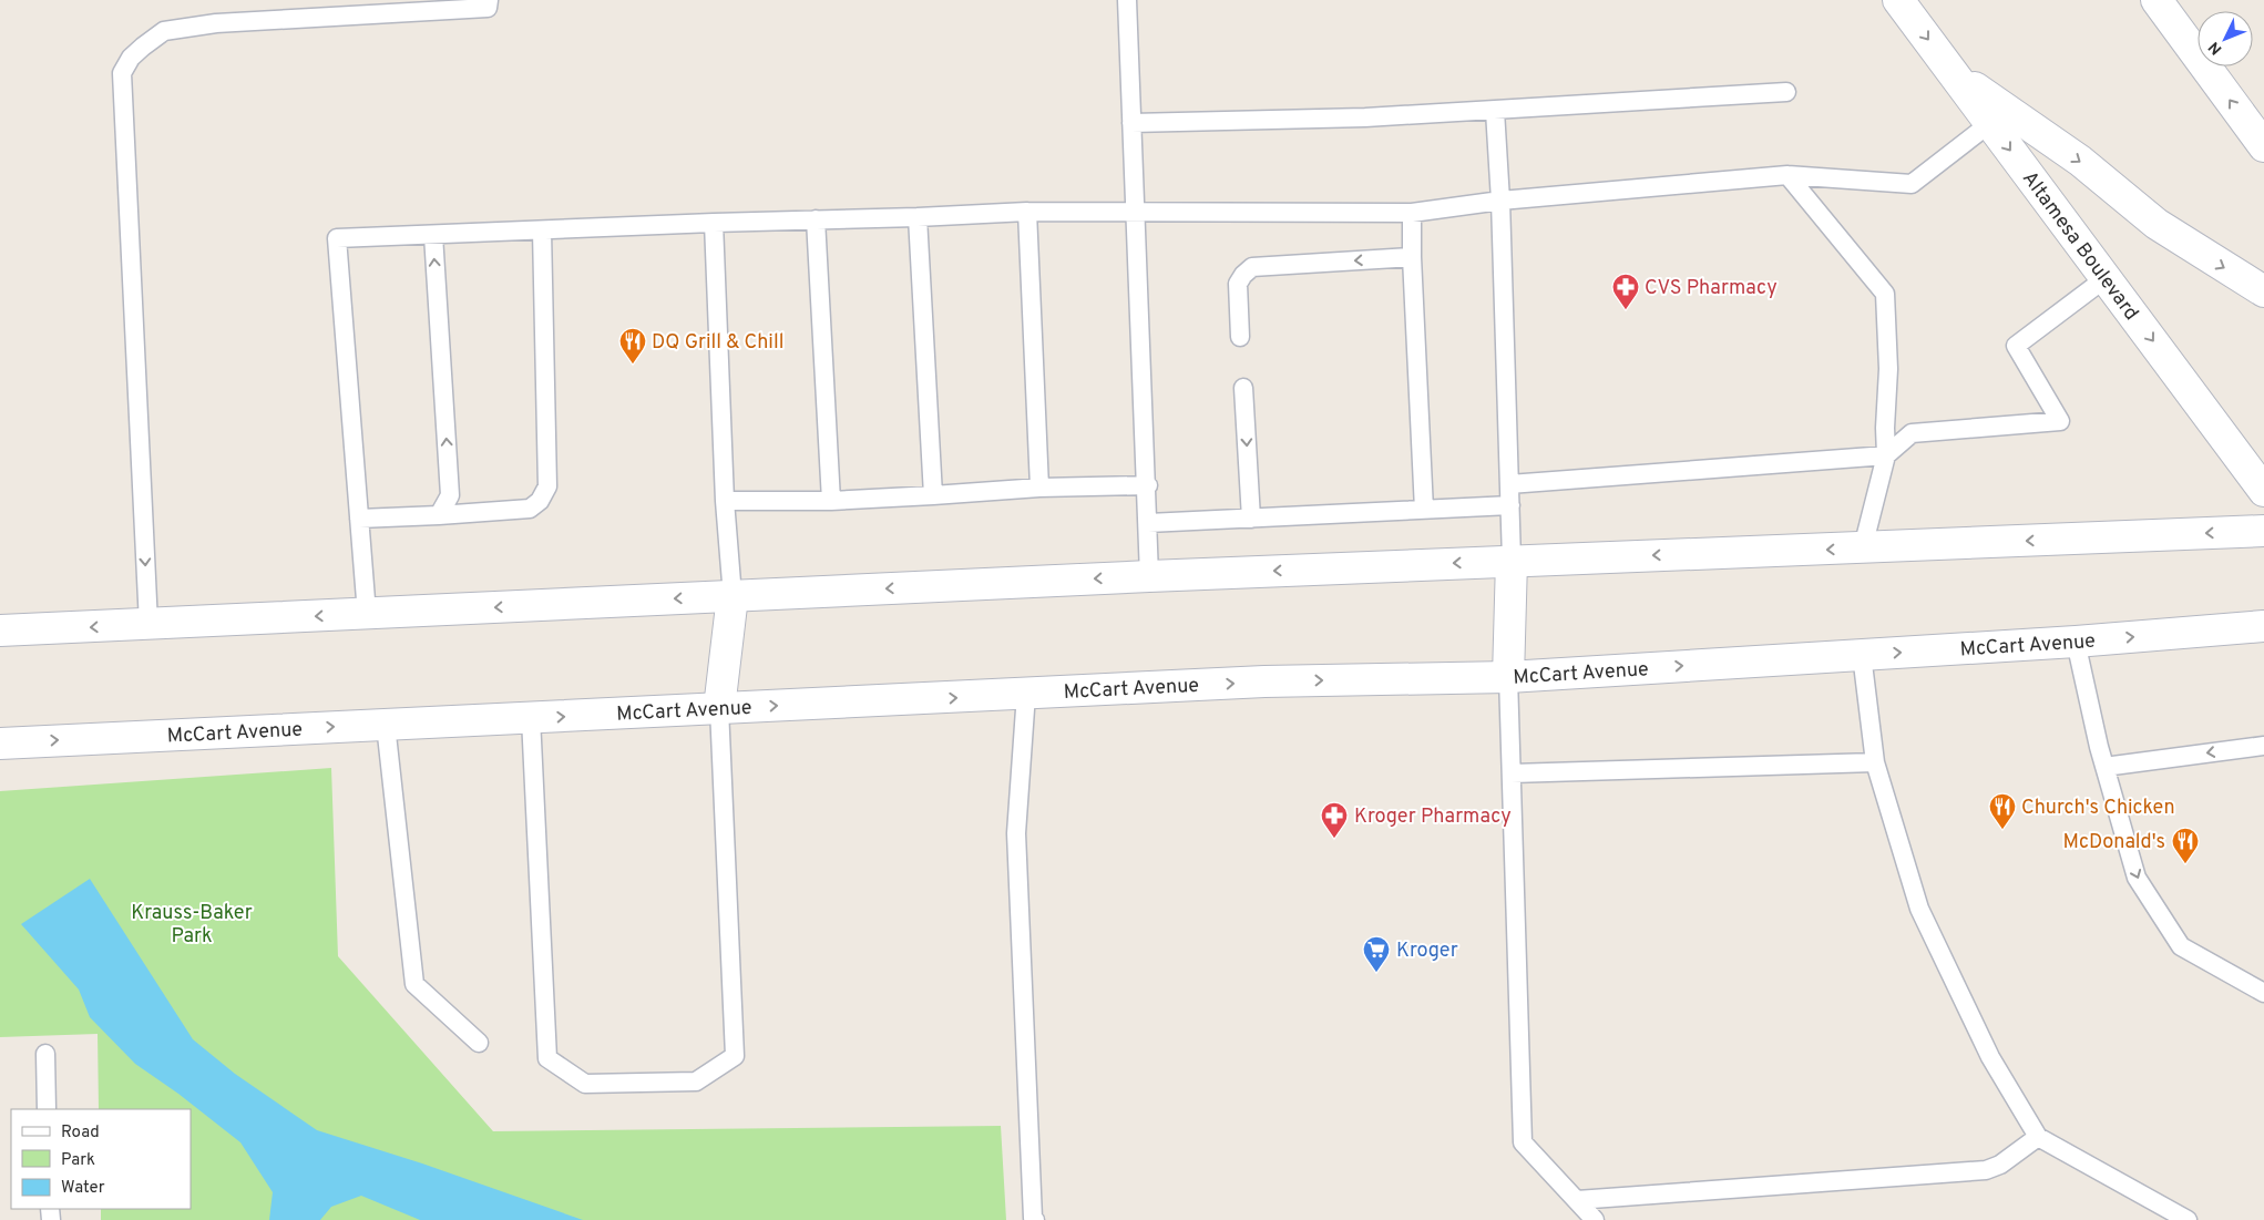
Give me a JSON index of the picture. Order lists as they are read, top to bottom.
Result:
{
  "streets": {
    "main road": ["Altamesa Boulevard", "McCart Avenue"]
  },
  "parks": ["Krauss-Baker Park"],
  "places": {
    "pharmacy": ["CVS Pharmacy", "Kroger Pharmacy"],
    "restaurant": ["DQ Grill & Chill", "Church's Chicken", "McDonald's"],
    "supermarket": ["Kroger"]
  },
  "legend": ["Road", "Park", "Water"],
  "north": "bottom left"
}
